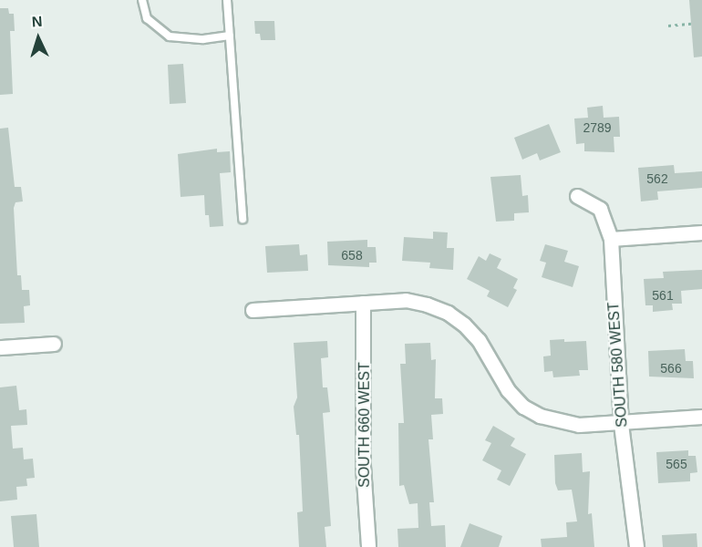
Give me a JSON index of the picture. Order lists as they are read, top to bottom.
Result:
{
  "streets": {
    "street": ["SOUTH 580 WEST", "SOUTH 660 WEST"]
  },
  "house_numbers": [
    "2789",
    "562",
    "658",
    "561",
    "566",
    "565"
  ],
  "north": "top"
}
